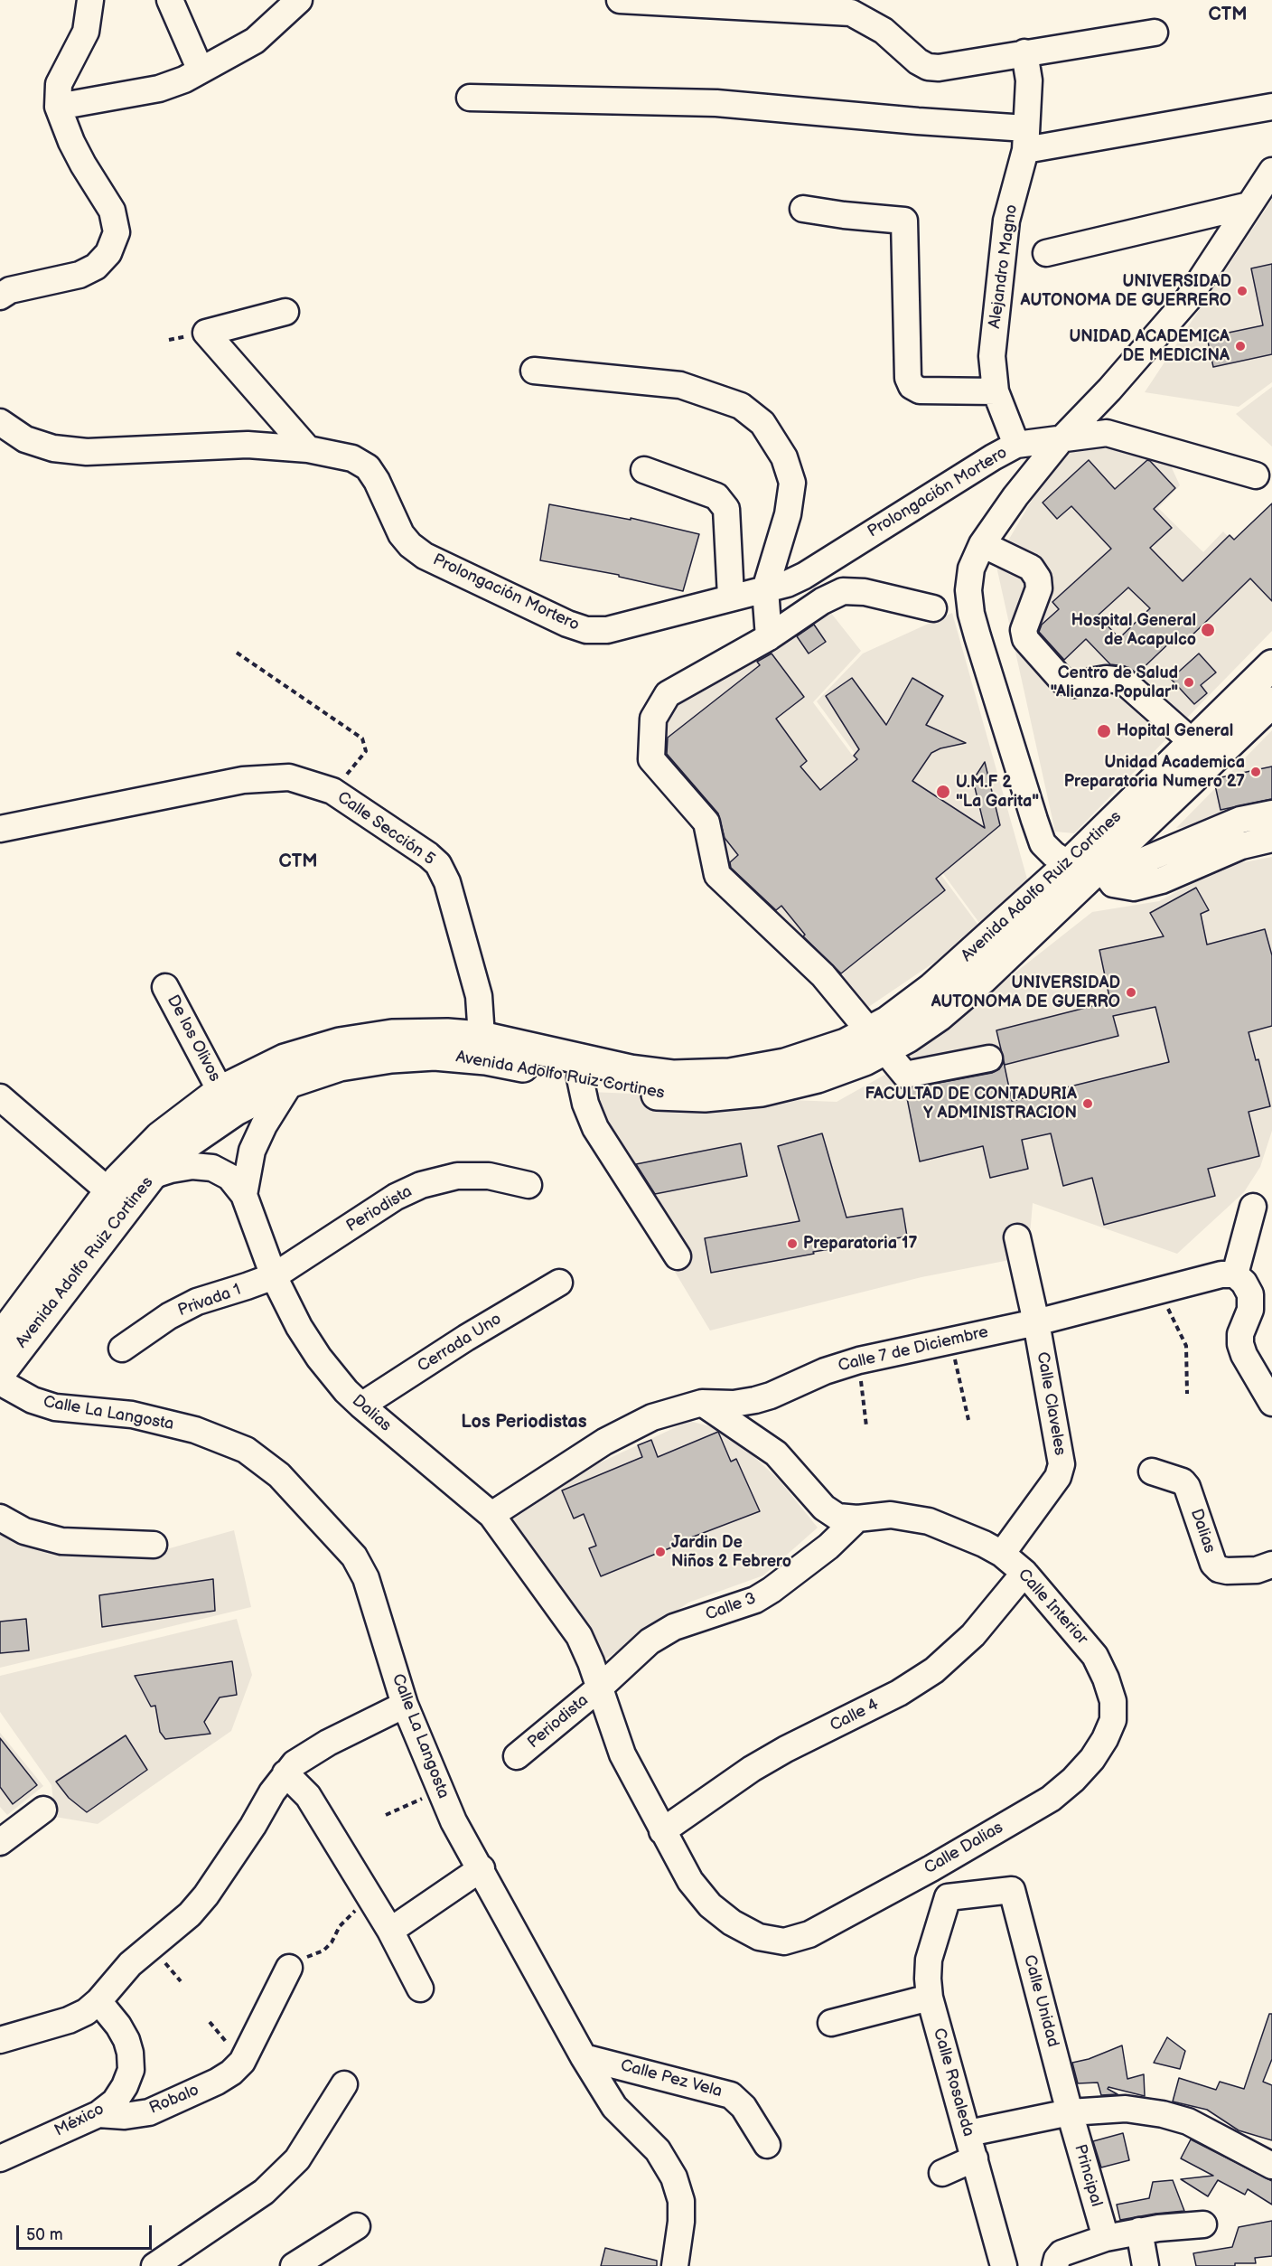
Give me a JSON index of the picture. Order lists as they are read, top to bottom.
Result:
{
  "streets": {
    "main road": ["Avenida Adolfo Ruiz Cortines"],
    "street": [
      "Alejandro Magno",
      "Prolongación Mortero",
      "Calle Sección 5",
      "De los Olivos",
      "Periodista",
      "Privada 1",
      "Cerrada Uno",
      "Calle 7 de Diciembre",
      "Calle Claveles",
      "Calle La Langosta",
      "Dalias",
      "Calle 3",
      "Calle Interior",
      "Calle 4",
      "Calle Dalias",
      "Calle Unidad",
      "Calle Pez Vela",
      "Calle Rosaleda",
      "Robalo",
      "México",
      "Principal"
    ]
  },
  "crossings": [
    ["Alejandro Magno", "Prolongación Mortero"],
    ["Calle Sección 5", "Avenida Adolfo Ruiz Cortines"],
    ["Avenida Adolfo Ruiz Cortines", "De los Olivos"],
    ["Avenida Adolfo Ruiz Cortines", "Dalias"],
    ["Periodista", "Privada 1"],
    ["Periodista", "Dalias"],
    ["Periodista", "Calle 3"],
    ["Privada 1", "Dalias"],
    ["Cerrada Uno", "Dalias"],
    ["Calle 7 de Diciembre", "Calle Claveles"],
    ["Calle 7 de Diciembre", "Dalias"],
    ["Calle 7 de Diciembre", "Calle Interior"],
    ["Calle Claveles", "Calle Interior"],
    ["Calle La Langosta", "Calle Pez Vela"],
    ["Dalias", "Calle 3"],
    ["Dalias", "Calle 4"],
    ["Dalias", "Calle Dalias"],
    ["Calle 3", "Calle Interior"],
    ["Calle Interior", "Calle 4"],
    ["Calle Interior", "Calle Dalias"],
    ["Calle Unidad", "Calle Rosaleda"],
    ["Calle Unidad", "Principal"],
    ["Robalo", "México"]
  ],
  "districts": ["CTM", "CTM", "Los Periodistas"],
  "places": [
    "UNIVERSIDAD AUTONOMA DE GUERRERO",
    "UNIDAD ACADEMICA DE MEDICINA",
    "Hospital General de Acapulco",
    "Centro de Salud \"Alianza Popular\"",
    "Hopital General",
    "Unidad Academica Preparatoria Numero 27",
    "U.M.F 2 \"La Garita\"",
    "UNIVERSIDAD AUTONOMA DE GUERRO",
    "FACULTAD DE CONTADURIA Y ADMINISTRACION",
    "Preparatoria 17",
    "Jardin De Niños 2 Febrero"
  ],
  "scale_bar": "50 m"
}
